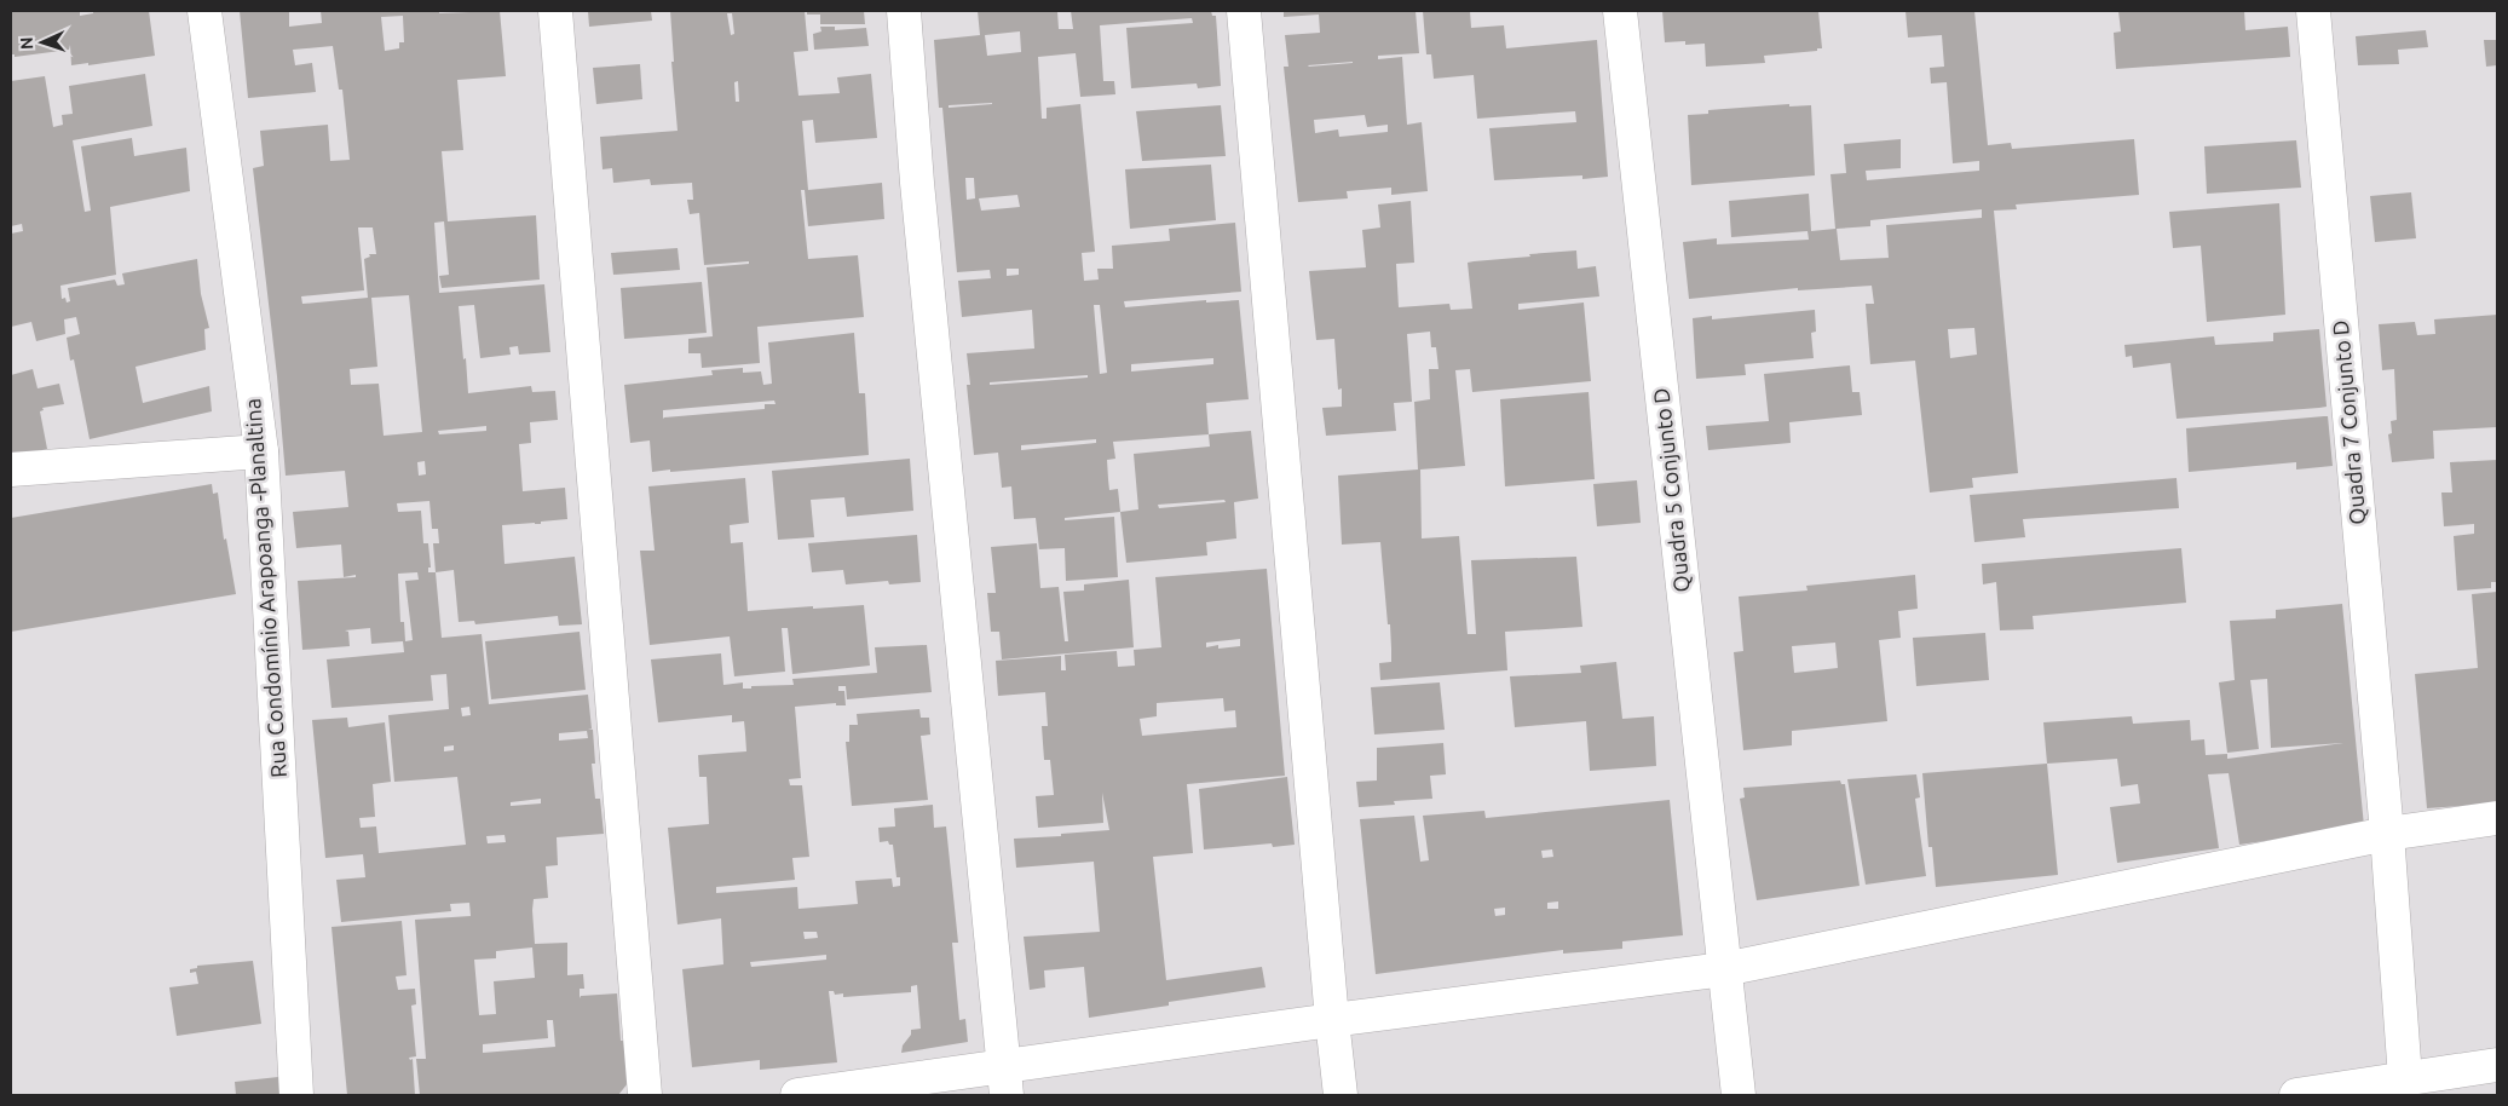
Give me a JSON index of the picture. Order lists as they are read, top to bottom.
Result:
{
  "streets": {
    "street": ["Quadra 7 Conjunto D", "Quadra 5 Conjunto D", "Rua Condomínio Arapoanga -Planaltina"]
  },
  "north": "left"
}
